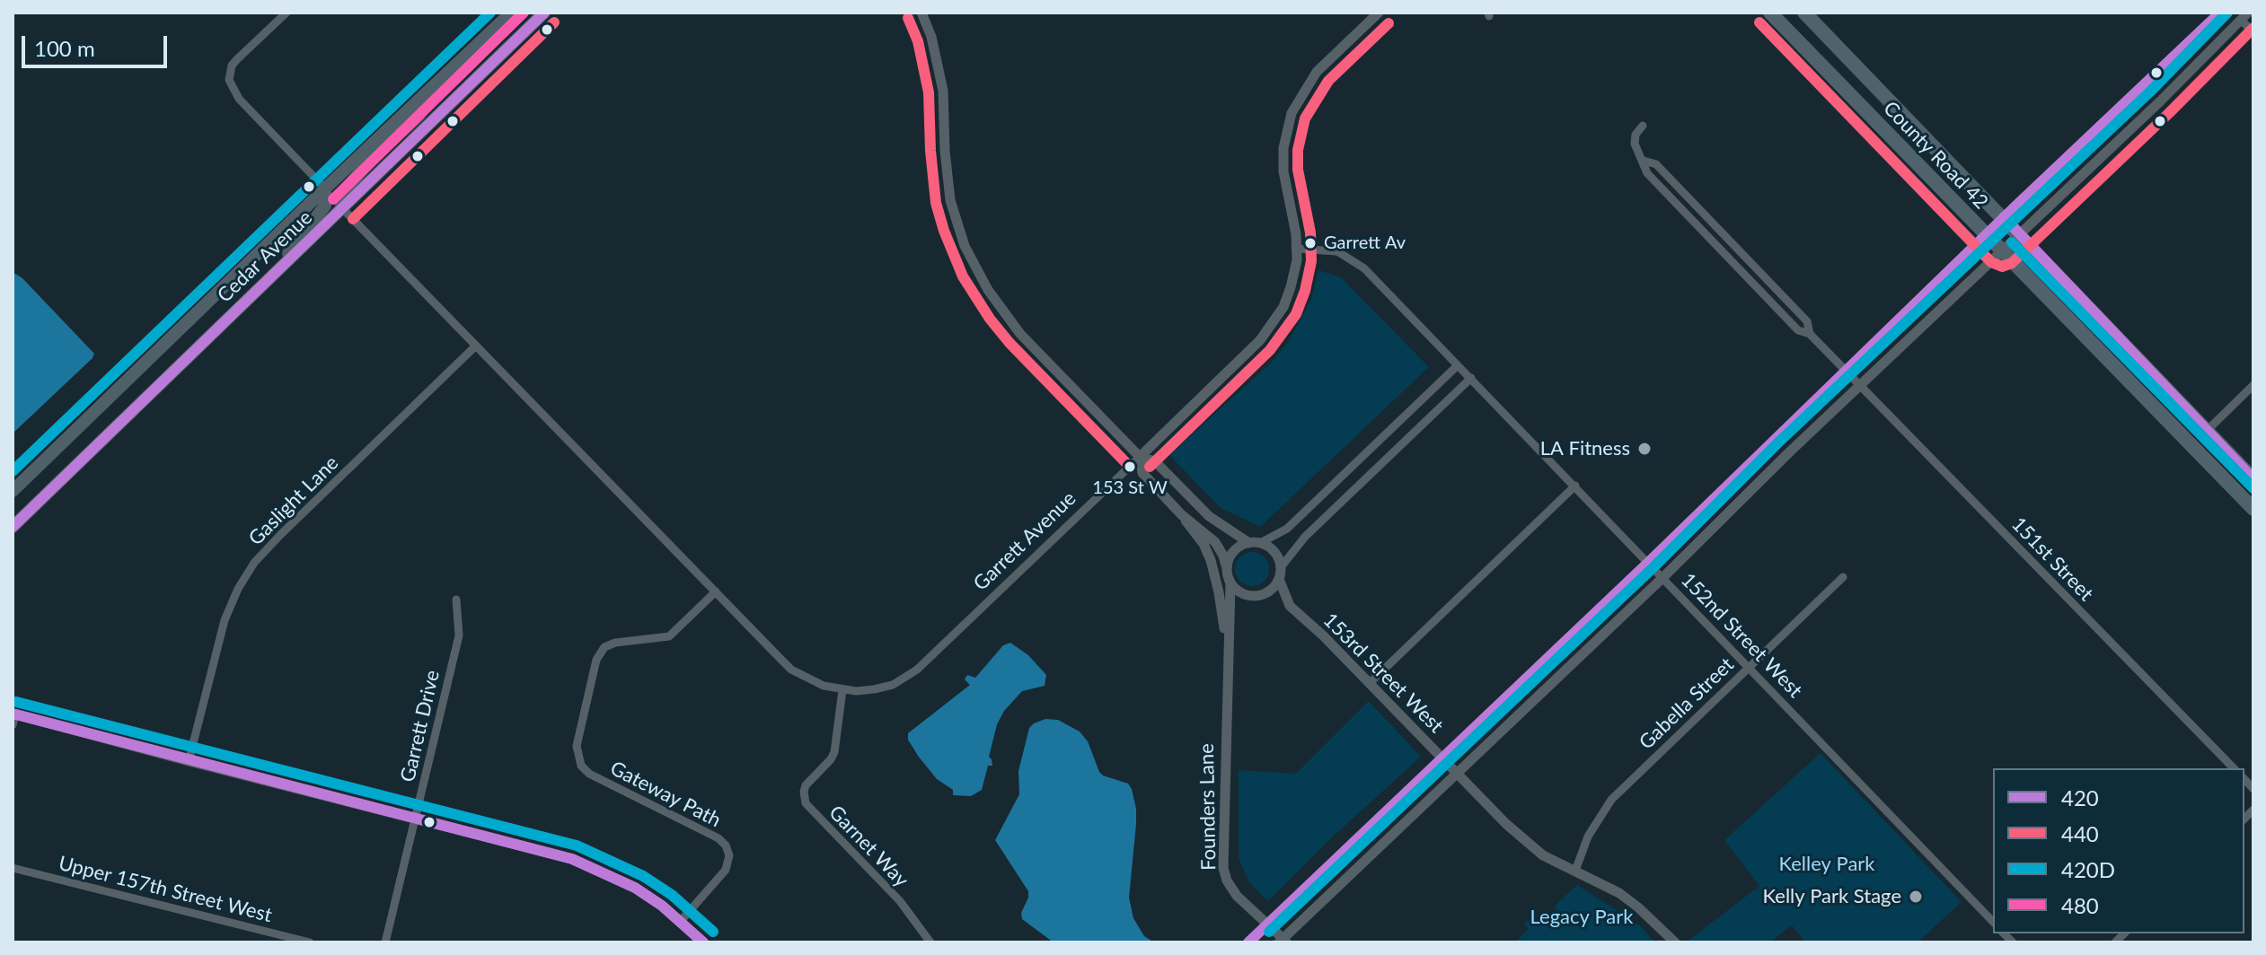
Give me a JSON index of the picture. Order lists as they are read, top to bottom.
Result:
{
  "streets": {
    "highway": ["County Road 42"],
    "main road": ["Cedar Avenue"],
    "street": [
      "Gaslight Lane",
      "Garrett Avenue",
      "151st Street",
      "152nd Street West",
      "153rd Street West",
      "Gabella Street",
      "Garrett Drive",
      "Gateway Path",
      "Founders Lane",
      "Garnet Way",
      "Upper 157th Street West"
    ]
  },
  "crossings": [
    ["Cedar Avenue", "Garrett Avenue"],
    ["Gaslight Lane", "Garrett Avenue"],
    ["Garrett Avenue", "152nd Street West"],
    ["Garrett Avenue", "Gateway Path"],
    ["Garrett Avenue", "Garnet Way"],
    ["152nd Street West", "Gabella Street"],
    ["153rd Street West", "Gabella Street"],
    ["153rd Street West", "Founders Lane"]
  ],
  "parks": ["Kelley Park", "Legacy Park"],
  "places": [
    "Garrett Av",
    "LA Fitness",
    "153 St W",
    "Kelly Park Stage"
  ],
  "lines": [
    "transit line 420",
    "transit line 420D",
    "transit line 480",
    "transit line 440"
  ],
  "legend": [
    "420",
    "440",
    "420D",
    "480"
  ],
  "scale_bar": "100 m"
}
